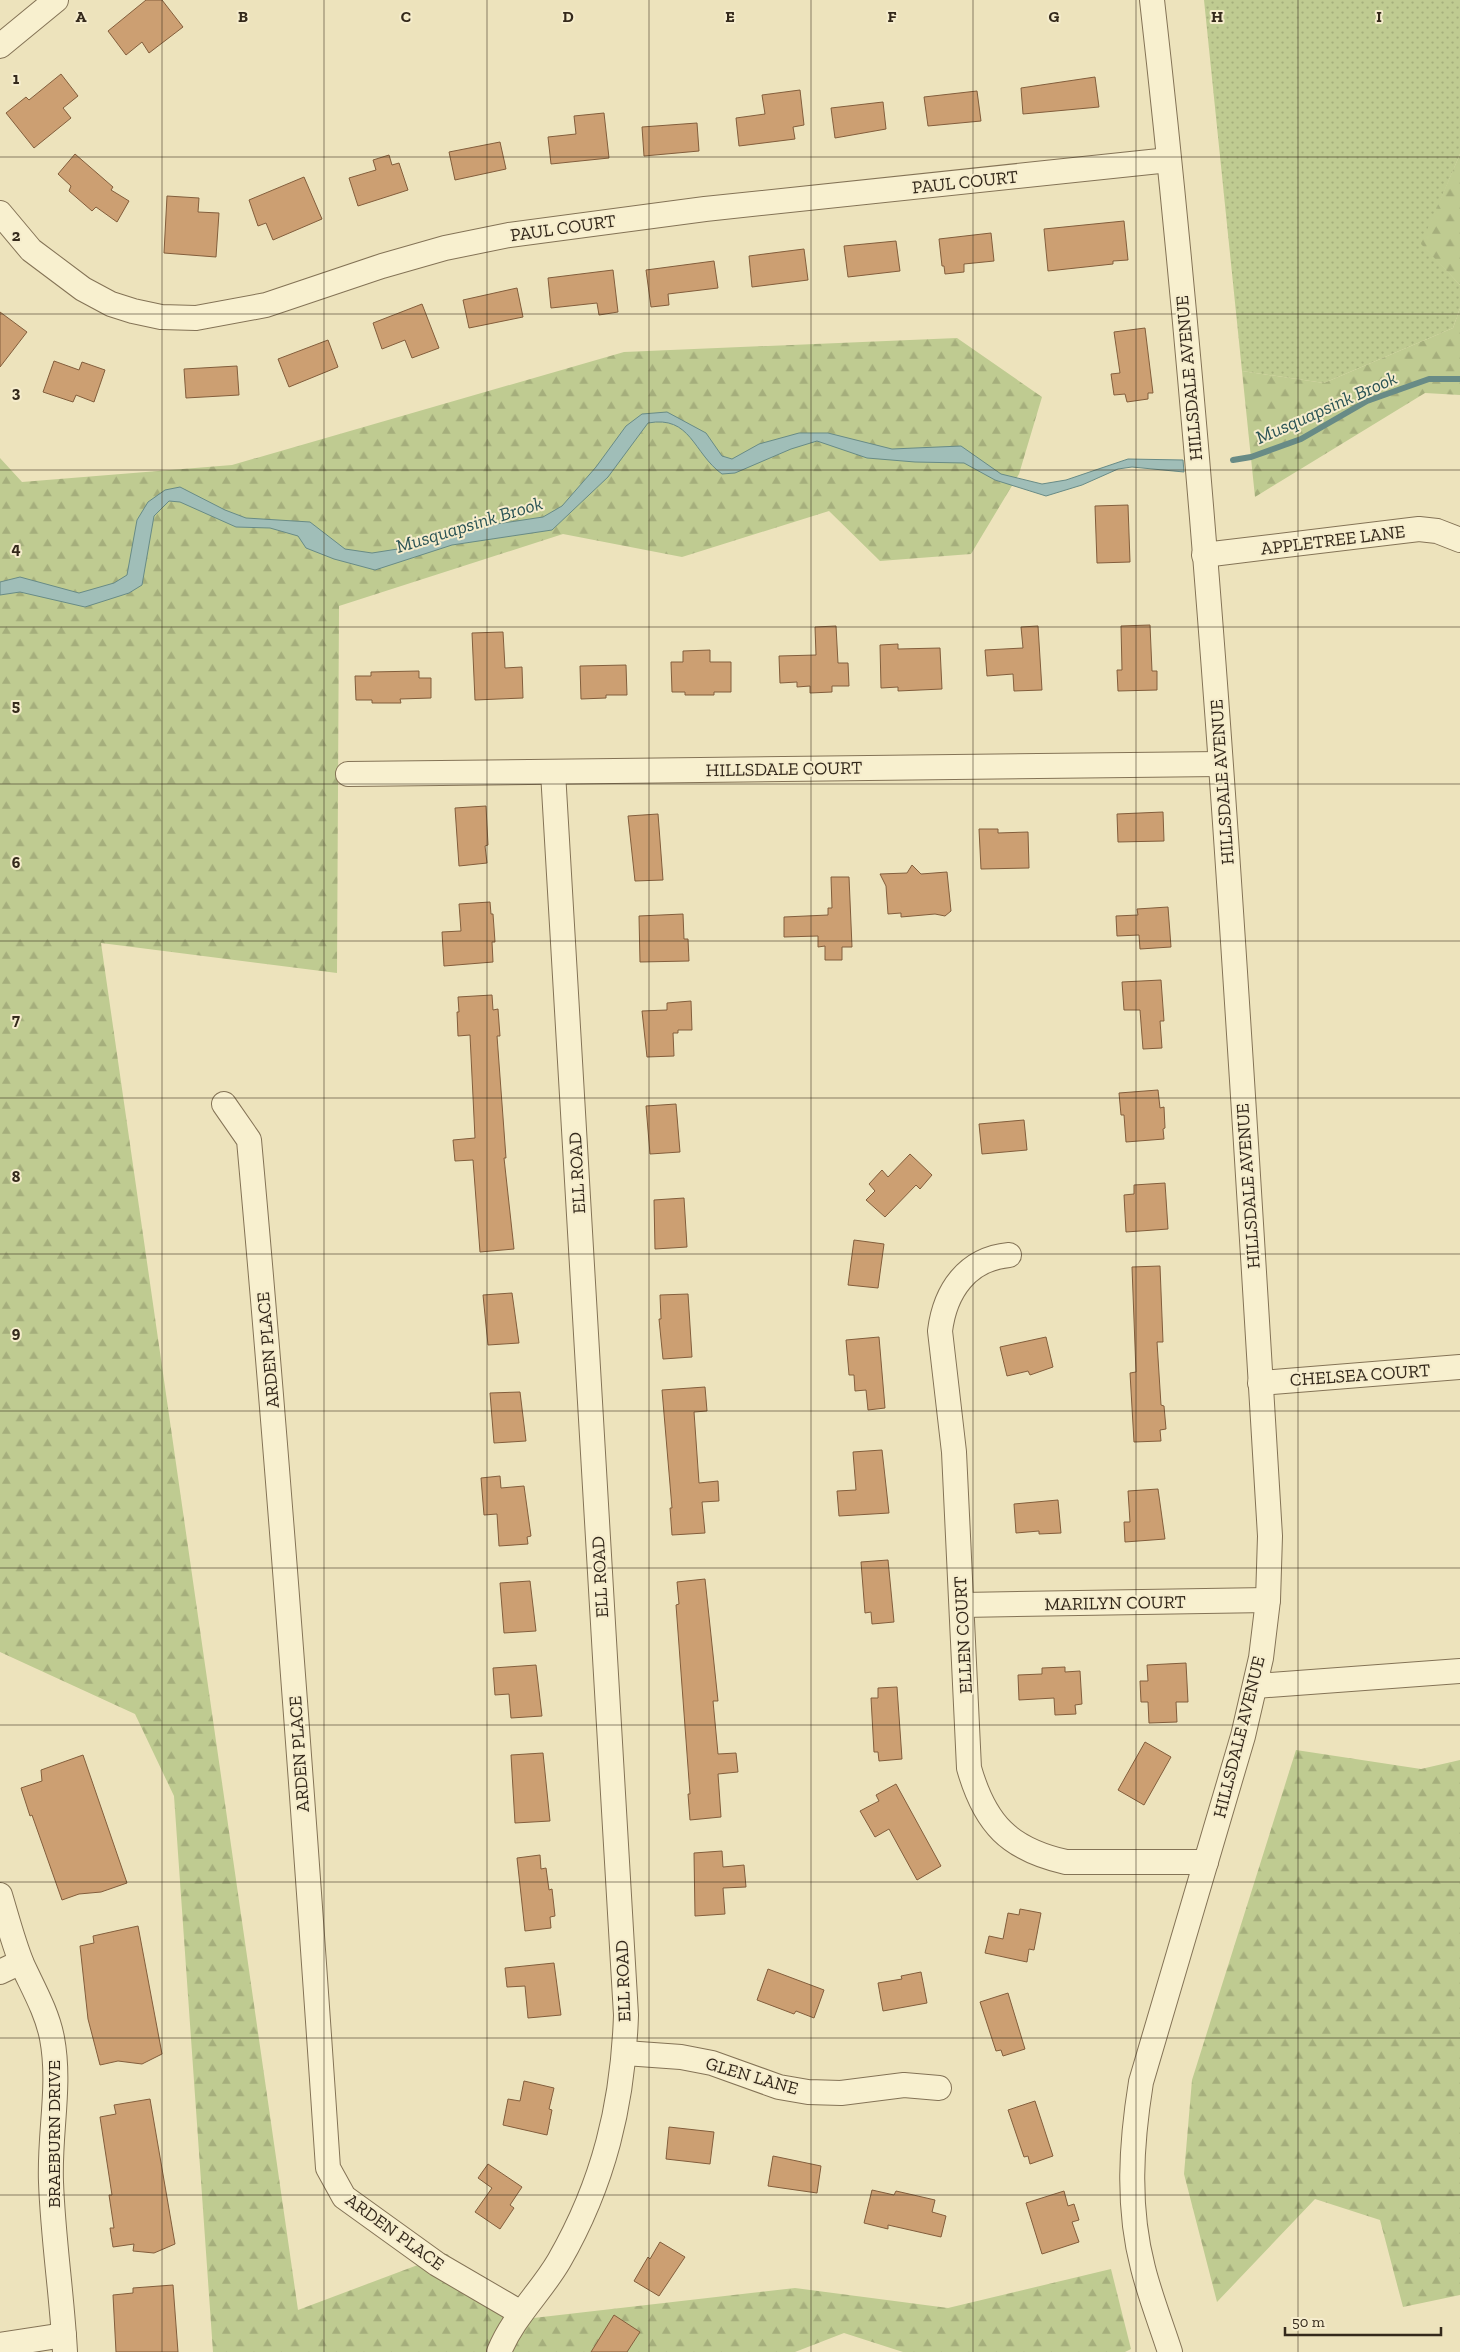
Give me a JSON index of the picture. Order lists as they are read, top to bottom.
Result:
{
  "streets": {
    "street": [
      "PAUL COURT",
      "HILLSDALE AVENUE",
      "APPLETREE LANE",
      "HILLSDALE COURT",
      "ELL ROAD",
      "ARDEN PLACE",
      "CHELSEA COURT",
      "MARILYN COURT",
      "ELLEN COURT",
      "GLEN LANE",
      "BRAEBURN DRIVE"
    ]
  },
  "crossings": [
    ["PAUL COURT", "HILLSDALE AVENUE"],
    ["HILLSDALE AVENUE", "APPLETREE LANE"],
    ["HILLSDALE AVENUE", "HILLSDALE COURT"],
    ["HILLSDALE AVENUE", "CHELSEA COURT"],
    ["HILLSDALE AVENUE", "MARILYN COURT"],
    ["HILLSDALE AVENUE", "ELLEN COURT"],
    ["HILLSDALE COURT", "ELL ROAD"],
    ["ELL ROAD", "ARDEN PLACE"],
    ["ELL ROAD", "GLEN LANE"],
    ["MARILYN COURT", "ELLEN COURT"]
  ],
  "water": ["Musquapsink Brook"],
  "scale_bar": "50 m",
  "grid": {
    "columns": [
      "A",
      "B",
      "C",
      "D",
      "E",
      "F",
      "G",
      "H",
      "I"
    ],
    "rows": [
      "1",
      "2",
      "3",
      "4",
      "5",
      "6",
      "7",
      "8",
      "9"
    ]
  }
}
